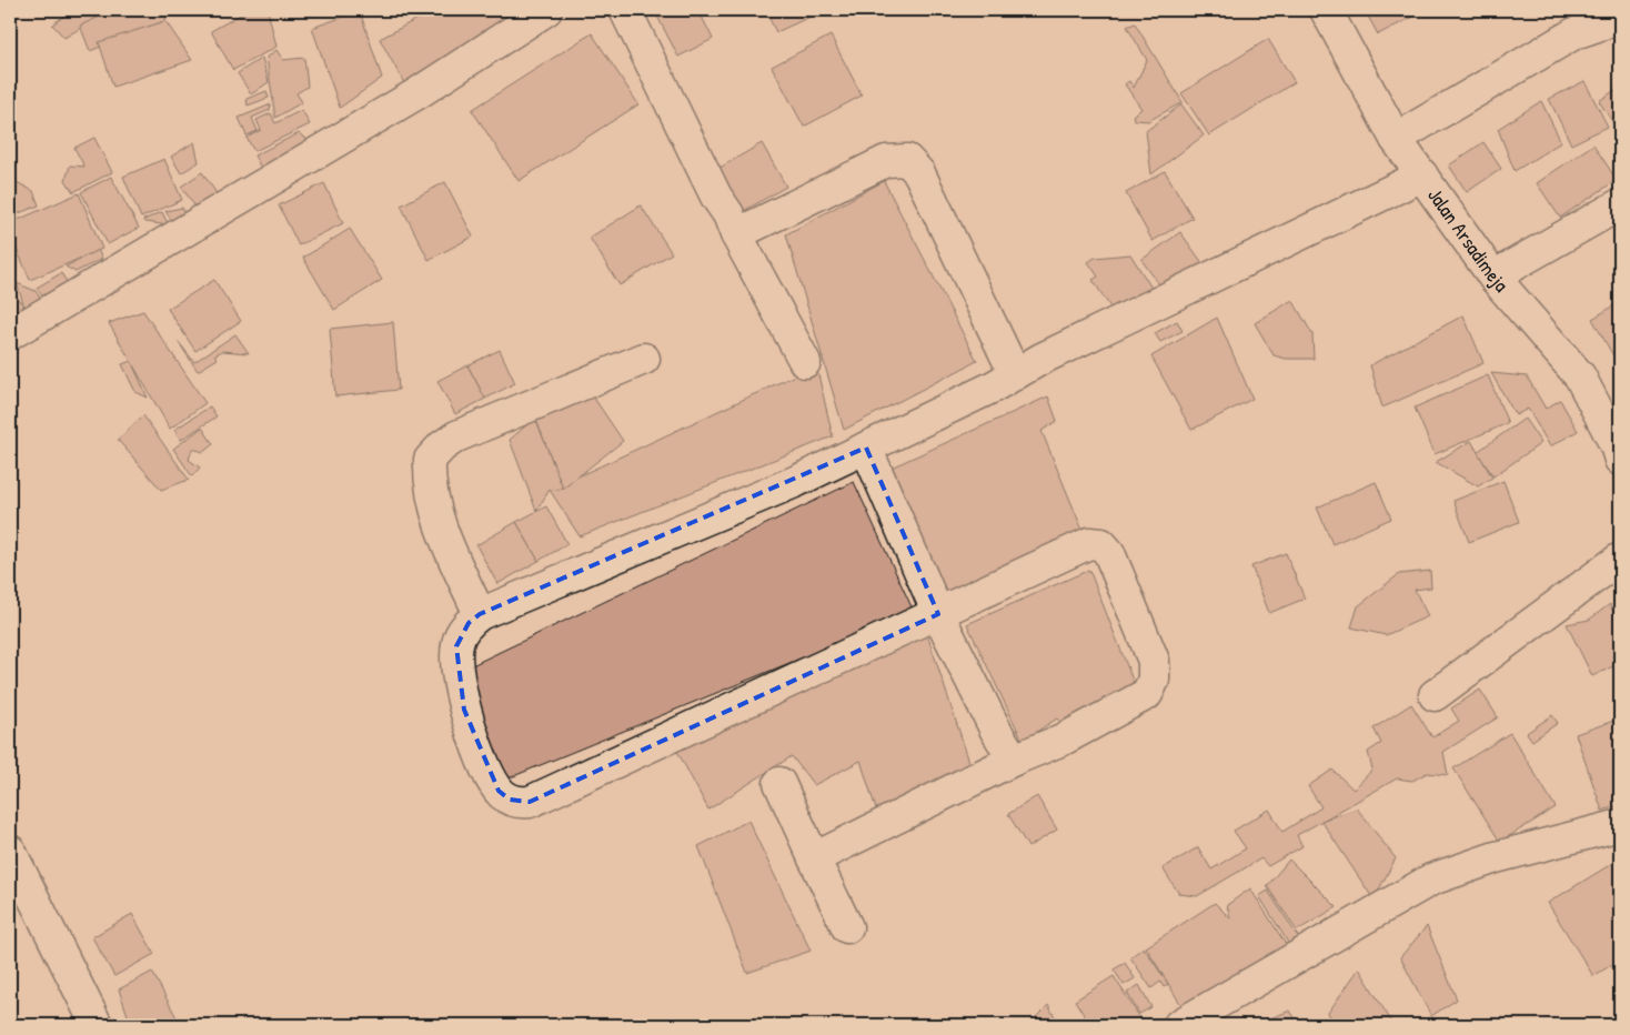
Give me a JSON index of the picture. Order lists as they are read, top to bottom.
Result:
{
  "streets": {
    "street": ["Jalan Arsadimeja"]
  }
}
